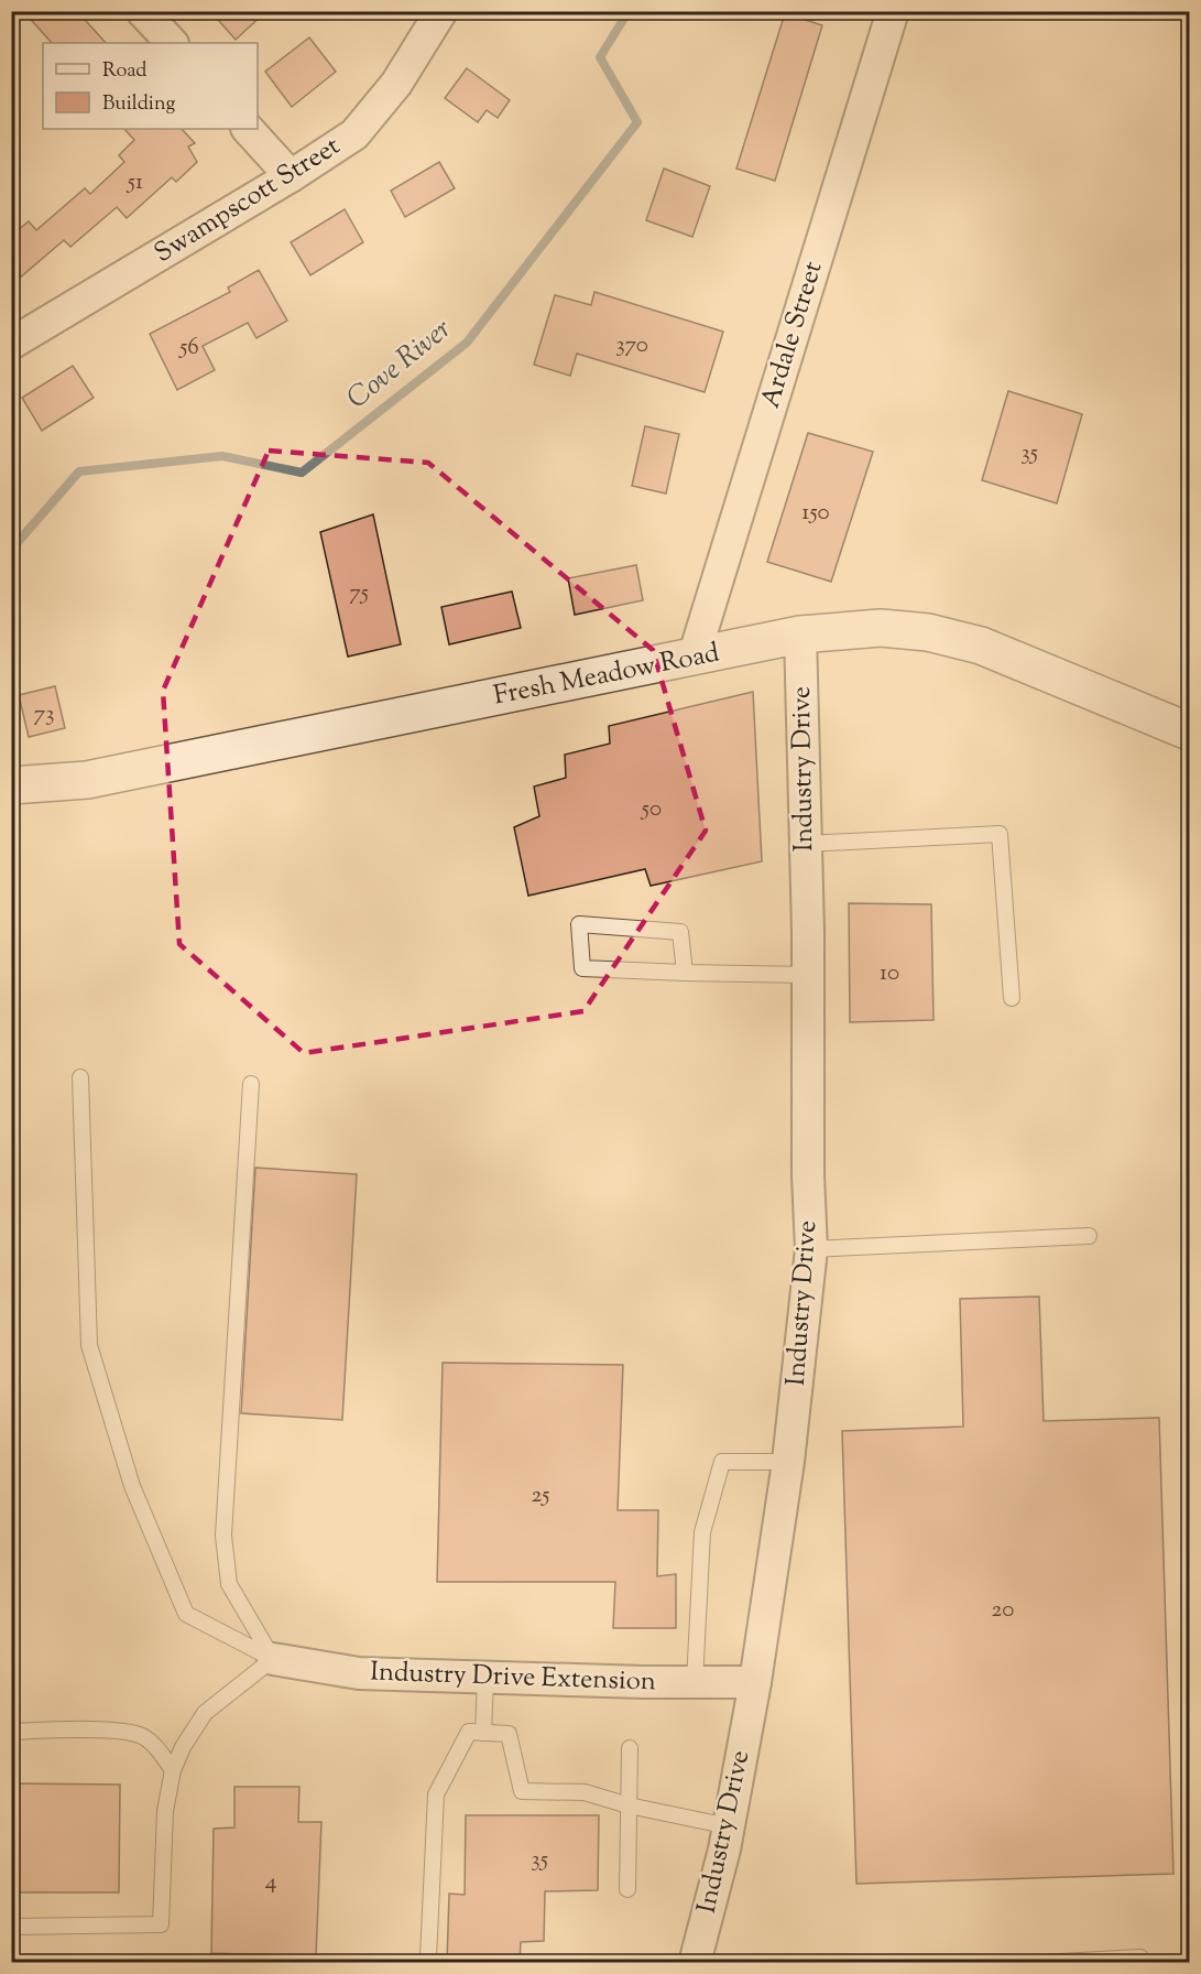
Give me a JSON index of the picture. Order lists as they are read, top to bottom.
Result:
{
  "streets": {
    "street": [
      "Swampscott Street",
      "Ardale Street",
      "Fresh Meadow Road",
      "Industry Drive",
      "Industry Drive Extension"
    ]
  },
  "crossings": [
    ["Ardale Street", "Fresh Meadow Road"],
    ["Fresh Meadow Road", "Industry Drive"],
    ["Industry Drive", "Industry Drive Extension"]
  ],
  "water": ["Cove River"],
  "house_numbers": [
    "51",
    "370",
    "56",
    "35",
    "150",
    "75",
    "73",
    "50",
    "10",
    "25",
    "20",
    "35",
    "4"
  ],
  "legend": ["Road", "Building"]
}
